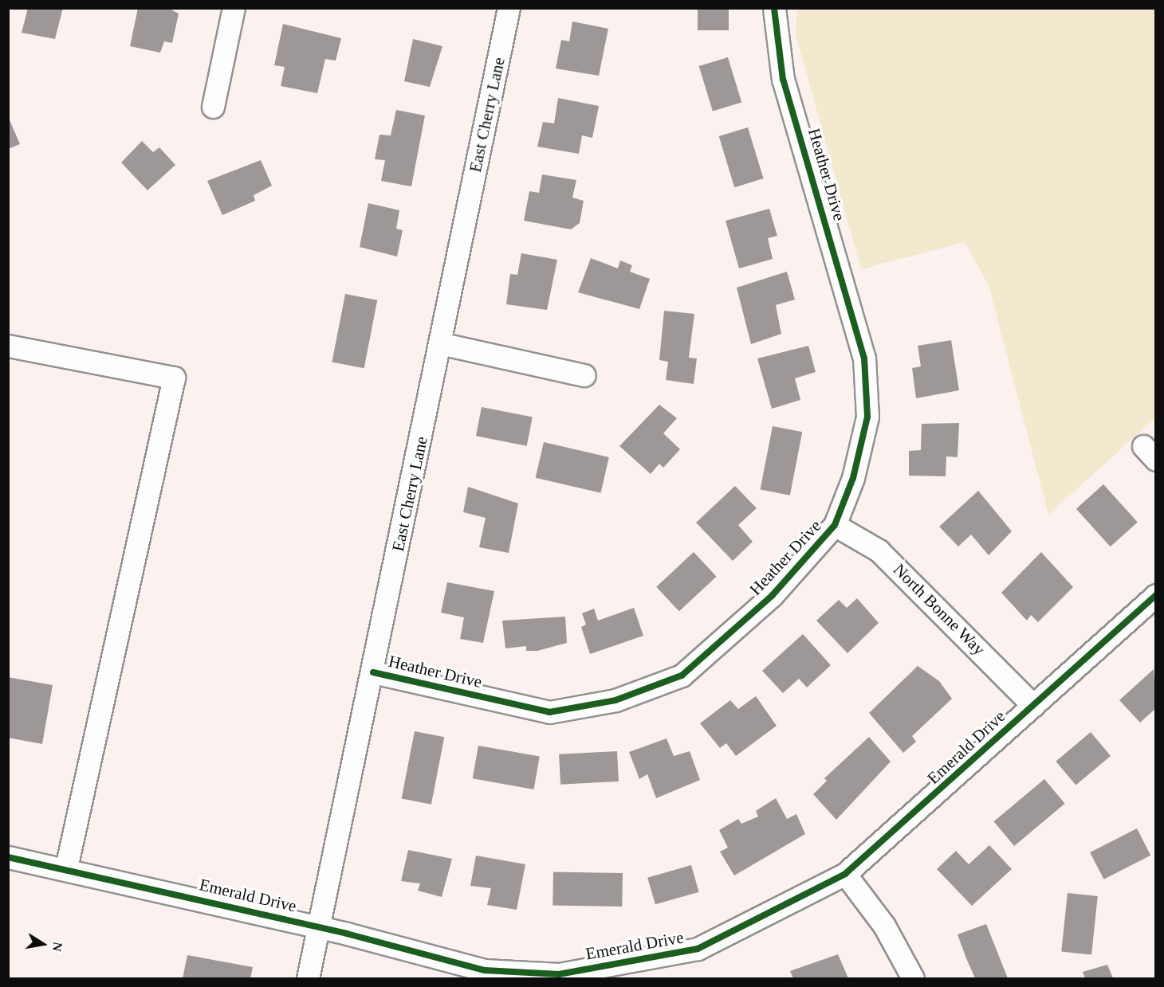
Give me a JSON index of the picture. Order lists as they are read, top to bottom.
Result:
{
  "streets": {
    "street": [
      "East Cherry Lane",
      "Heather Drive",
      "North Bonne Way",
      "Emerald Drive"
    ]
  },
  "crossings": [
    ["East Cherry Lane", "Heather Drive"],
    ["East Cherry Lane", "Emerald Drive"],
    ["Heather Drive", "North Bonne Way"],
    ["North Bonne Way", "Emerald Drive"]
  ],
  "north": "right"
}
